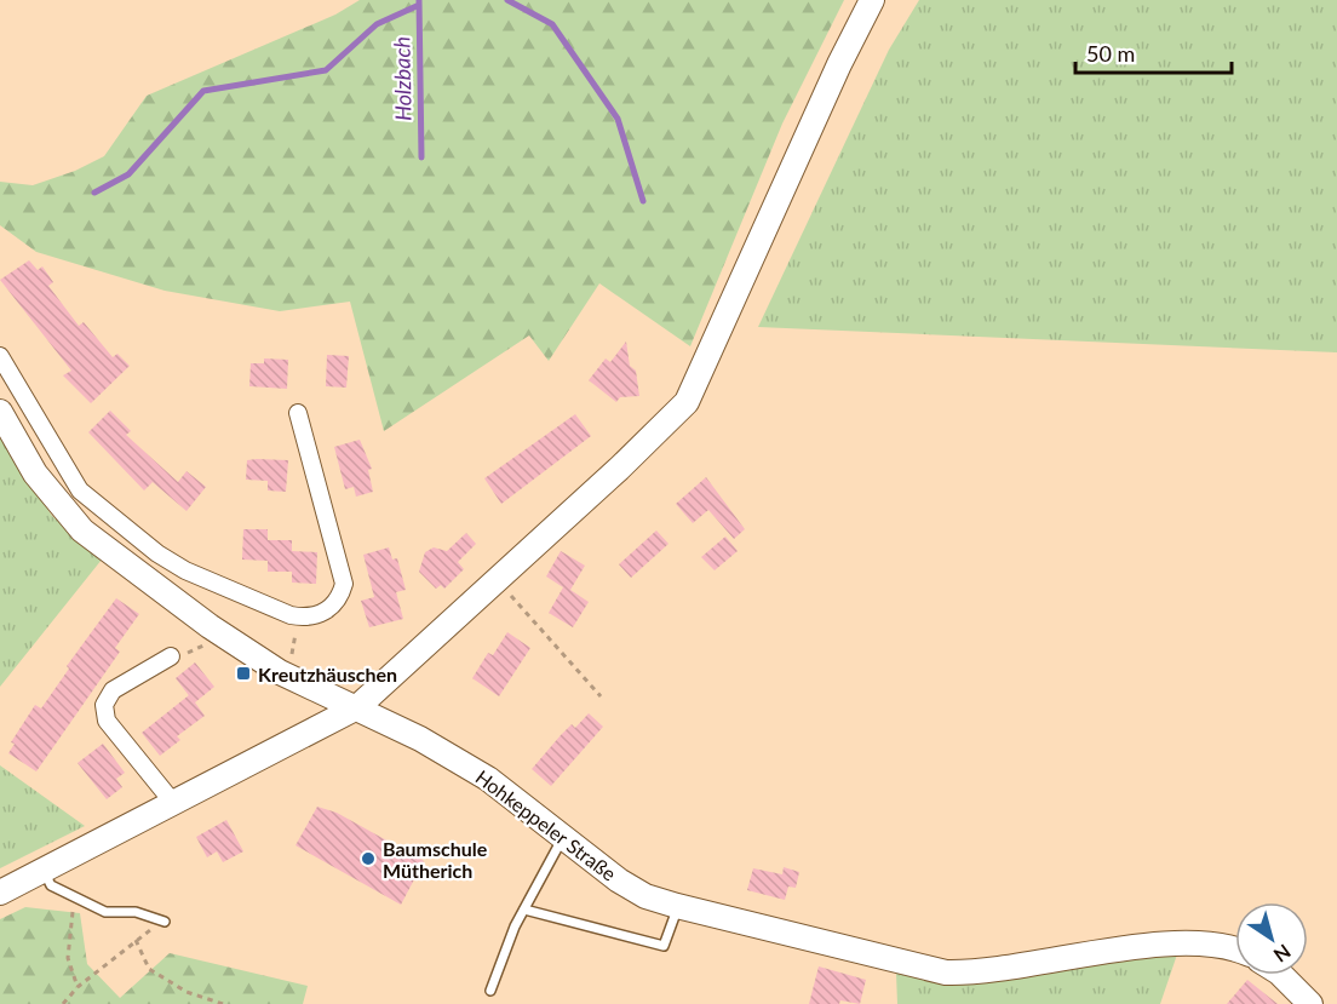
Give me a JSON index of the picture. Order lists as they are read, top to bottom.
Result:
{
  "streets": {
    "street": ["Hohkeppeler Straße"]
  },
  "water": ["Holzbach"],
  "places": {
    "transit": ["Kreutzhäuschen"],
    "other": ["Baumschule Mütherich"]
  },
  "scale_bar": "50 m",
  "north": "bottom right"
}
